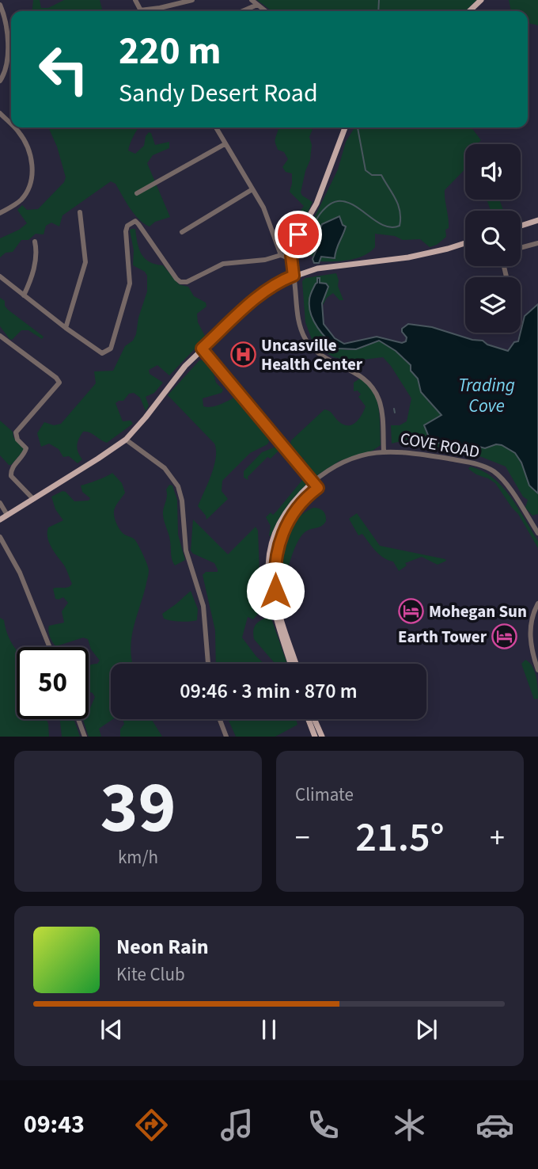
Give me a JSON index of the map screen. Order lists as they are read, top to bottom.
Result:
{
  "streets": {
    "street": ["COVE ROAD"]
  },
  "water": ["Trading Cove"],
  "places": {
    "hospital": ["Uncasville Health Center"],
    "hotel": ["Mohegan Sun", "Earth Tower"]
  },
  "page": {
    "turn": ["220 m", "Sandy Desert Road"],
    "limit": "50",
    "trip": "09:46 · 3 min · 870 m",
    "tile": [
      ["39", "km/h"],
      "Climate"
    ],
    "heat": ["−", "21.5°", "+"],
    "song": ["Neon Rain", "Kite Club"],
    "tabs": "09:43"
  }
}
